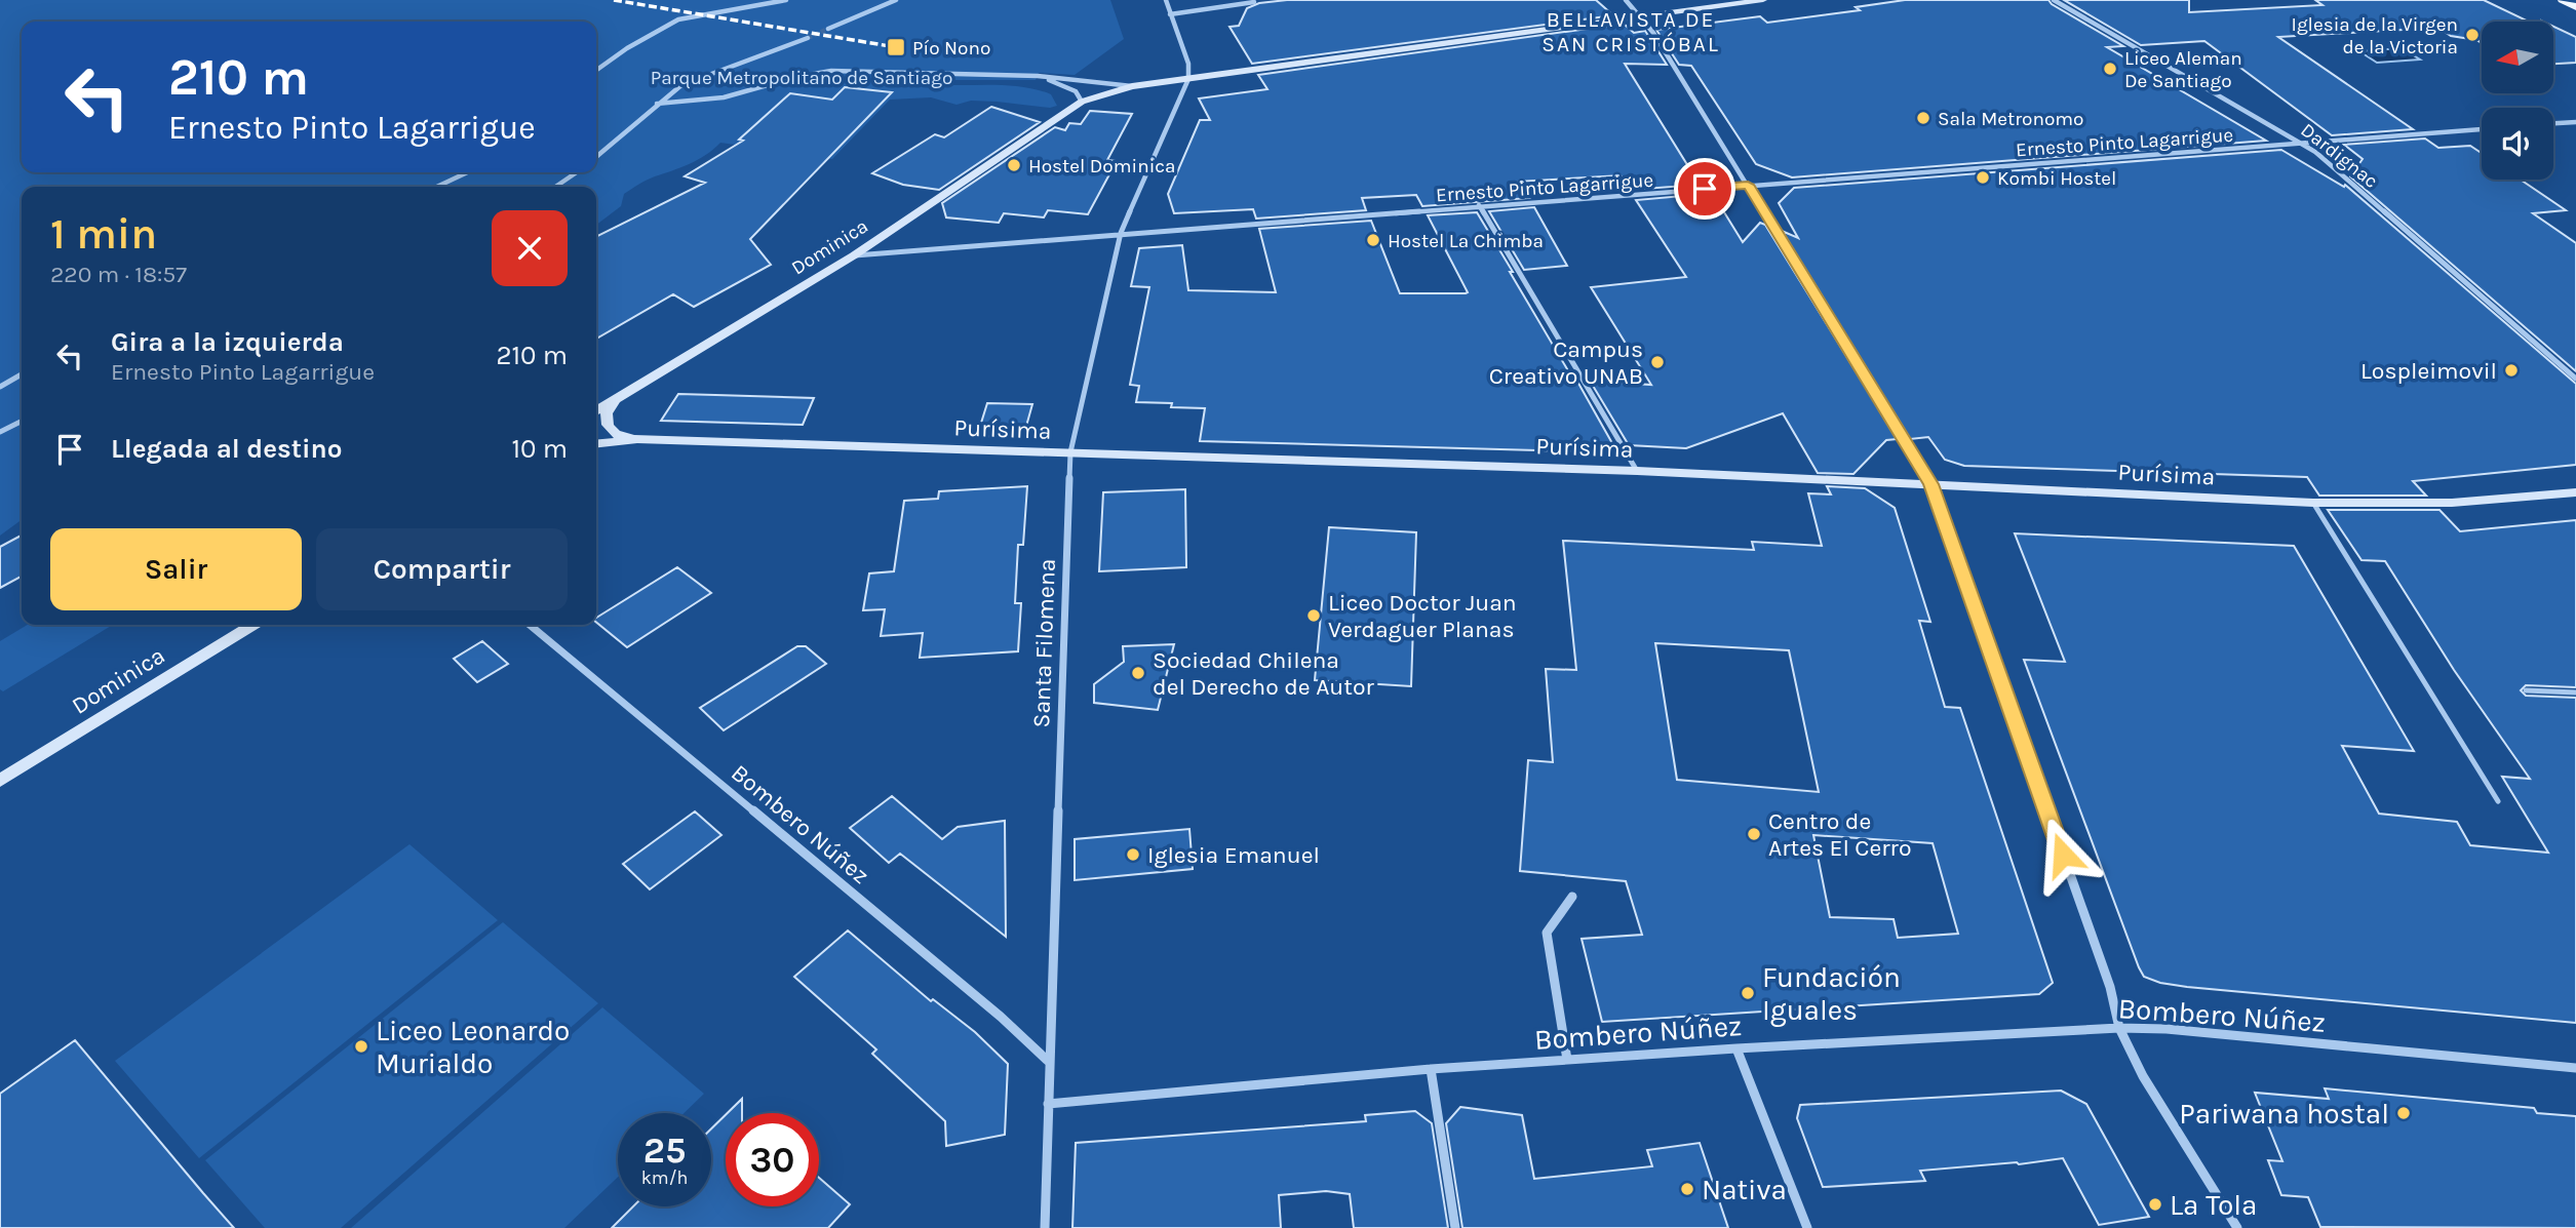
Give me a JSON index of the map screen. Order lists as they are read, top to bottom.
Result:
{
  "streets": {
    "main road": ["Dominica", "Purísima"],
    "street": [
      "Ernesto Pinto Lagarrigue",
      "Dardignac",
      "Santa Filomena",
      "Bombero Núñez"
    ]
  },
  "crossings": [
    ["Ernesto Pinto Lagarrigue", "Dardignac"],
    ["Ernesto Pinto Lagarrigue", "Dominica"],
    ["Ernesto Pinto Lagarrigue", "Santa Filomena"],
    ["Purísima", "Santa Filomena"],
    ["Santa Filomena", "Bombero Núñez"]
  ],
  "districts": ["BELLAVISTA DE SAN CRISTÓBAL"],
  "parks": ["Parque Metropolitano de Santiago"],
  "places": {
    "other": [
      "Iglesia de la Virgen de la Victoria",
      "Liceo Aleman De Santiago",
      "Sala Metronomo",
      "Hostel Dominica",
      "Kombi Hostel",
      "Hostel La Chimba",
      "Campus Creativo UNAB",
      "Lospleimovil",
      "Liceo Doctor Juan Verdaguer Planas",
      "Sociedad Chilena del Derecho de Autor",
      "Centro de Artes El Cerro",
      "Iglesia Emanuel",
      "Fundación Iguales",
      "Liceo Leonardo Murialdo",
      "Pariwana hostal",
      "Nativa",
      "La Tola"
    ],
    "transit": ["Pío Nono"]
  },
  "north": "left",
  "page": {
    "turn": ["210 m", "Ernesto Pinto Lagarrigue"],
    "heading": ["1 min", "220 m · 18:57"],
    "list": [
      {
        "name": "Gira a la izquierda",
        "note": "Ernesto Pinto Lagarrigue",
        "value": "210 m"
      },
      {
        "name": "Llegada al destino",
        "value": "10 m"
      }
    ],
    "buttons": ["Salir", "Compartir"],
    "speed": "25 km/h",
    "limit": "30"
  }
}
